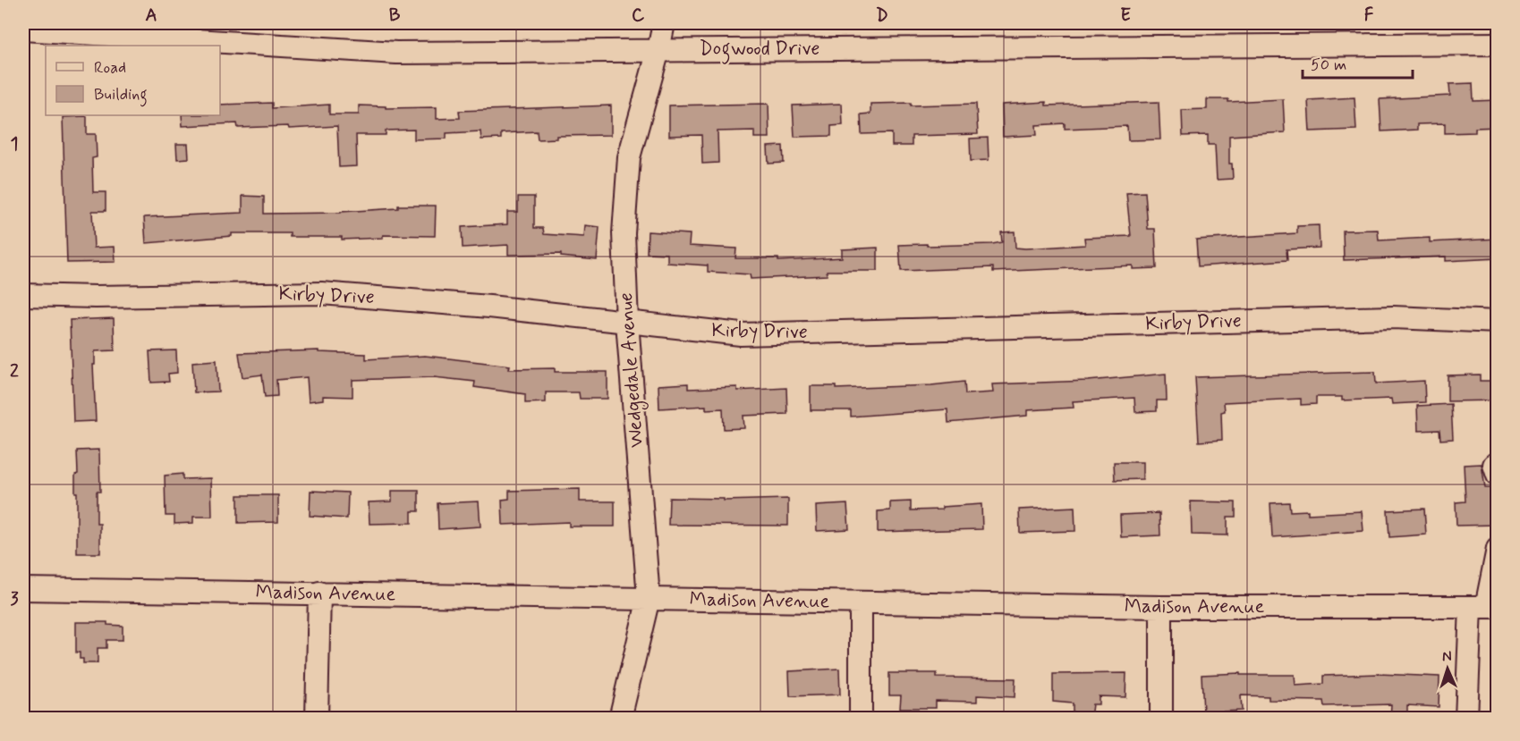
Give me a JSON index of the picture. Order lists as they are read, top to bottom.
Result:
{
  "streets": {
    "street": [
      "Dogwood Drive",
      "Kirby Drive",
      "Wedgedale Avenue",
      "Madison Avenue"
    ]
  },
  "crossings": [
    ["Dogwood Drive", "Wedgedale Avenue"],
    ["Kirby Drive", "Wedgedale Avenue"],
    ["Wedgedale Avenue", "Madison Avenue"]
  ],
  "legend": ["Road", "Building"],
  "scale_bar": "50 m",
  "north": "top",
  "grid": {
    "columns": [
      "A",
      "B",
      "C",
      "D",
      "E",
      "F"
    ],
    "rows": ["1", "2", "3"]
  }
}
